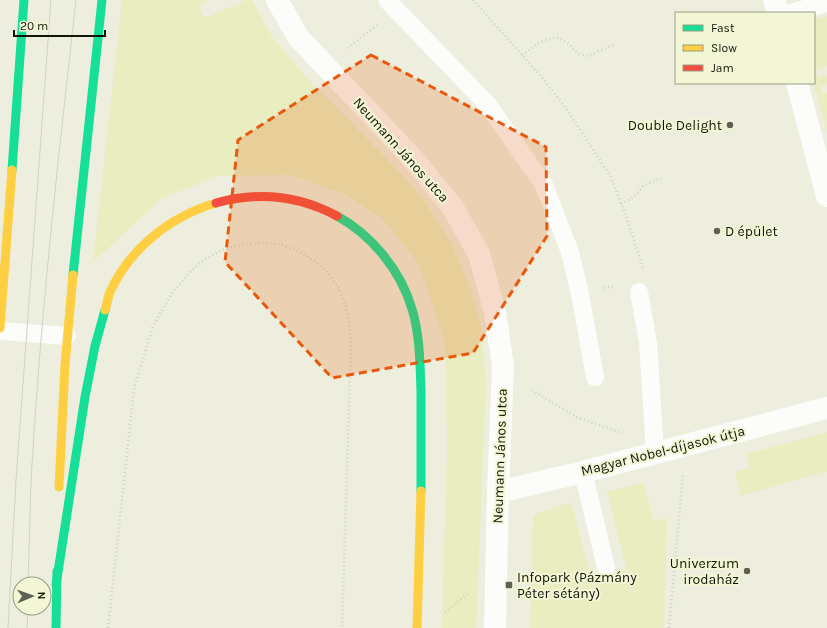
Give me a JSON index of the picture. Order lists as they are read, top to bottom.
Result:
{
  "streets": {
    "street": ["Neumann János utca", "Magyar Nobel-díjasok útja"]
  },
  "crossings": [
    ["Neumann János utca", "Magyar Nobel-díjasok útja"]
  ],
  "places": {
    "other": ["Double Delight", "D épület", "Univerzum irodaház"],
    "transit": ["Infopark (Pázmány Péter sétány)"]
  },
  "legend": ["Fast", "Slow", "Jam"],
  "scale_bar": "20 m",
  "north": "right"
}
